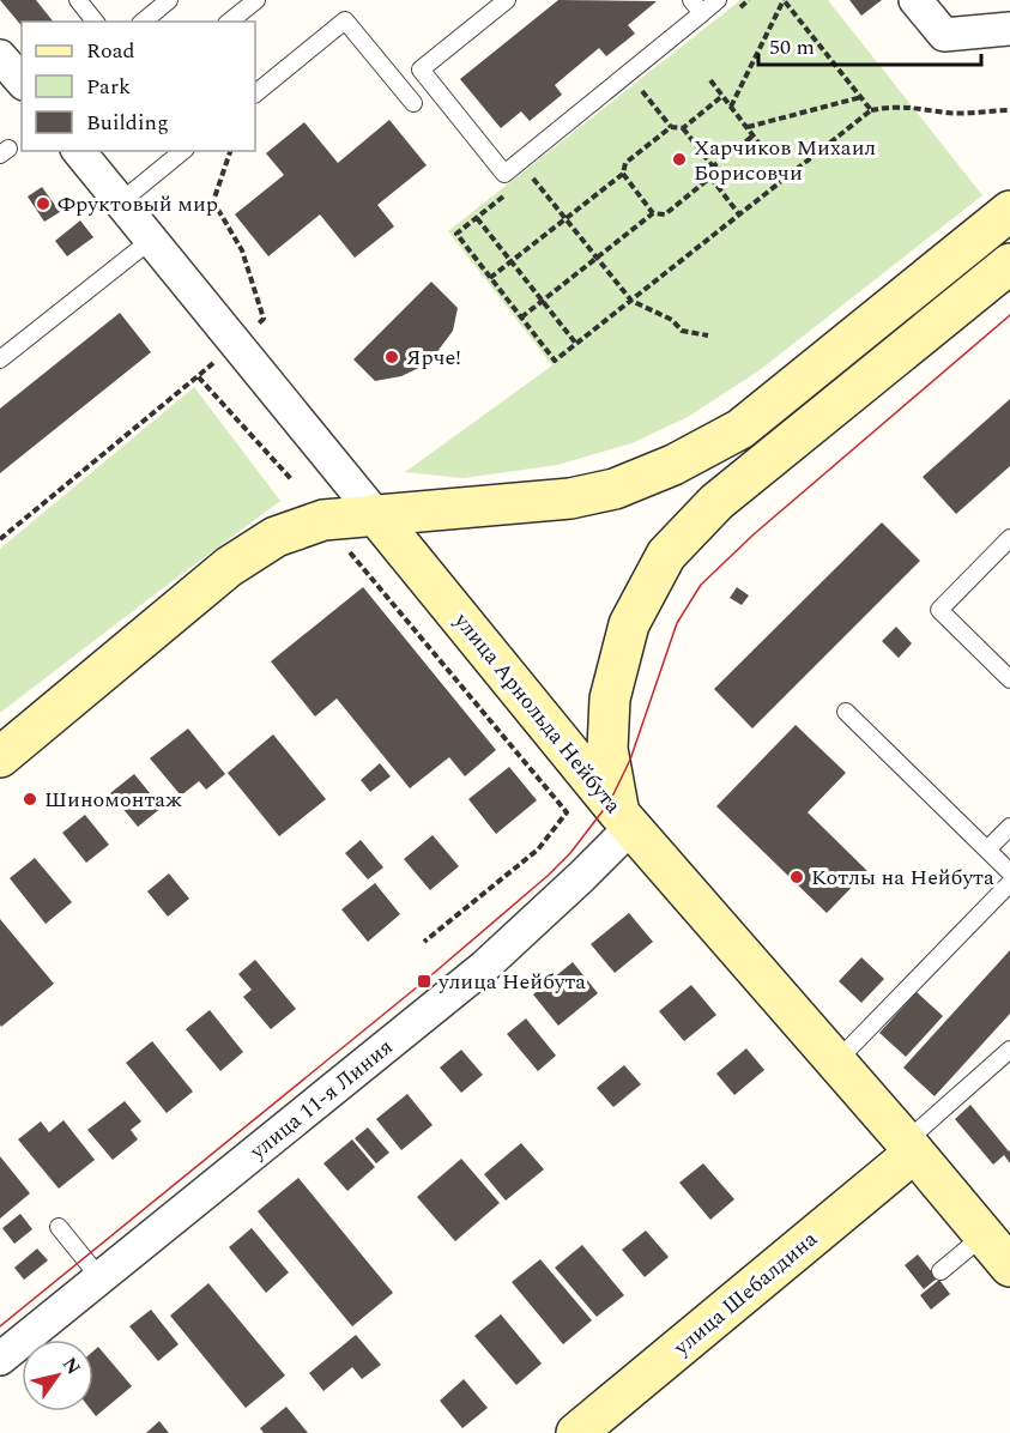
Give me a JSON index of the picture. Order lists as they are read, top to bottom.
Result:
{
  "streets": {
    "main road": ["улица Арнольда Нейбута", "улица Шебалдина"],
    "street": ["улица 11-я Линия"]
  },
  "crossings": [
    ["улица Арнольда Нейбута", "улица 11-я Линия"],
    ["улица Арнольда Нейбута", "улица Шебалдина"]
  ],
  "places": {
    "other": [
      "Харчиков Михаил Борисовчи",
      "Фруктовый мир",
      "Ярче!",
      "Шиномонтаж",
      "Котлы на Нейбута"
    ],
    "transit": ["улица Нейбута"]
  },
  "legend": ["Road", "Park", "Building"],
  "scale_bar": "50 m",
  "north": "top right"
}
